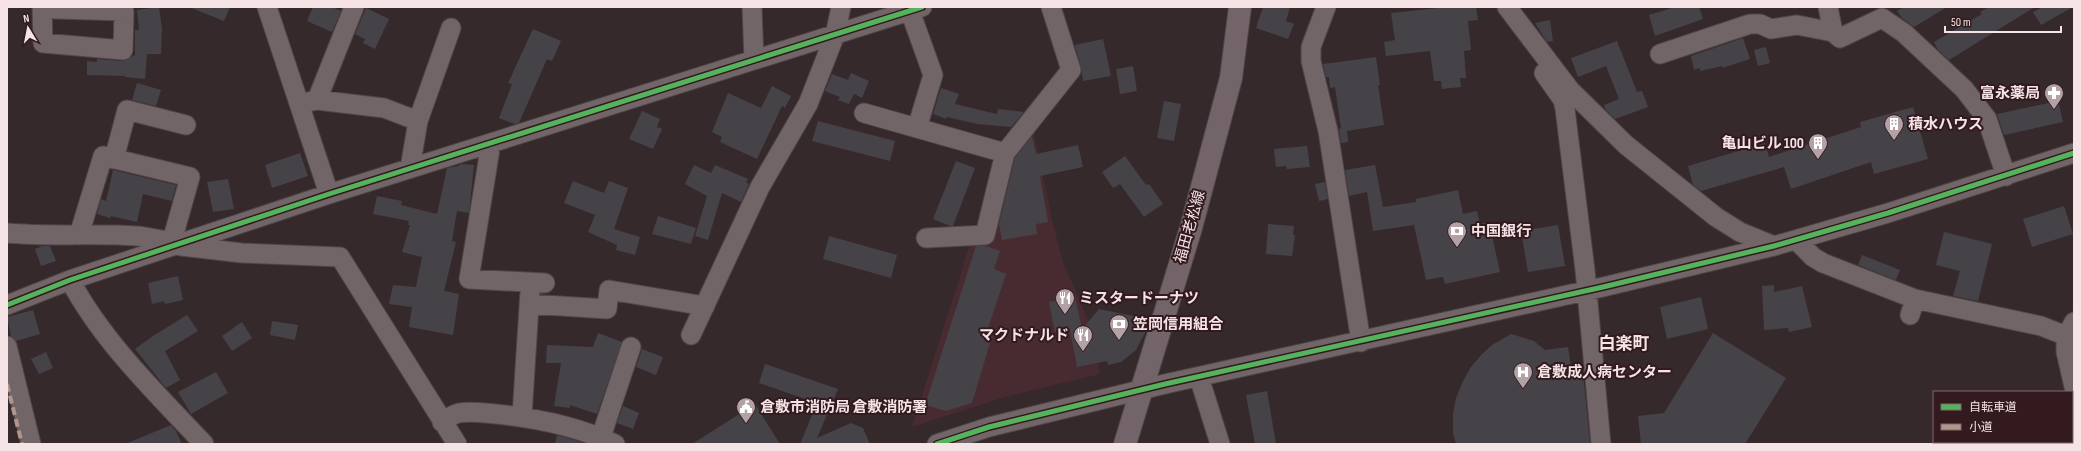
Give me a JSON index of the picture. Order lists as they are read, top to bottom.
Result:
{
  "streets": {
    "main road": ["福田老松線"]
  },
  "districts": ["白楽町"],
  "places": {
    "pharmacy": ["富永薬局"],
    "building": ["積水ハウス", "亀山ビル 100"],
    "bank": ["中国銀行", "笠岡信用組合"],
    "restaurant": ["ミスタードーナツ", "マクドナルド"],
    "hospital": ["倉敷成人病センター"],
    "public building": ["倉敷市消防局 倉敷消防署"]
  },
  "legend": ["自転車道", "小道"],
  "scale_bar": "50 m",
  "north": "top"
}
